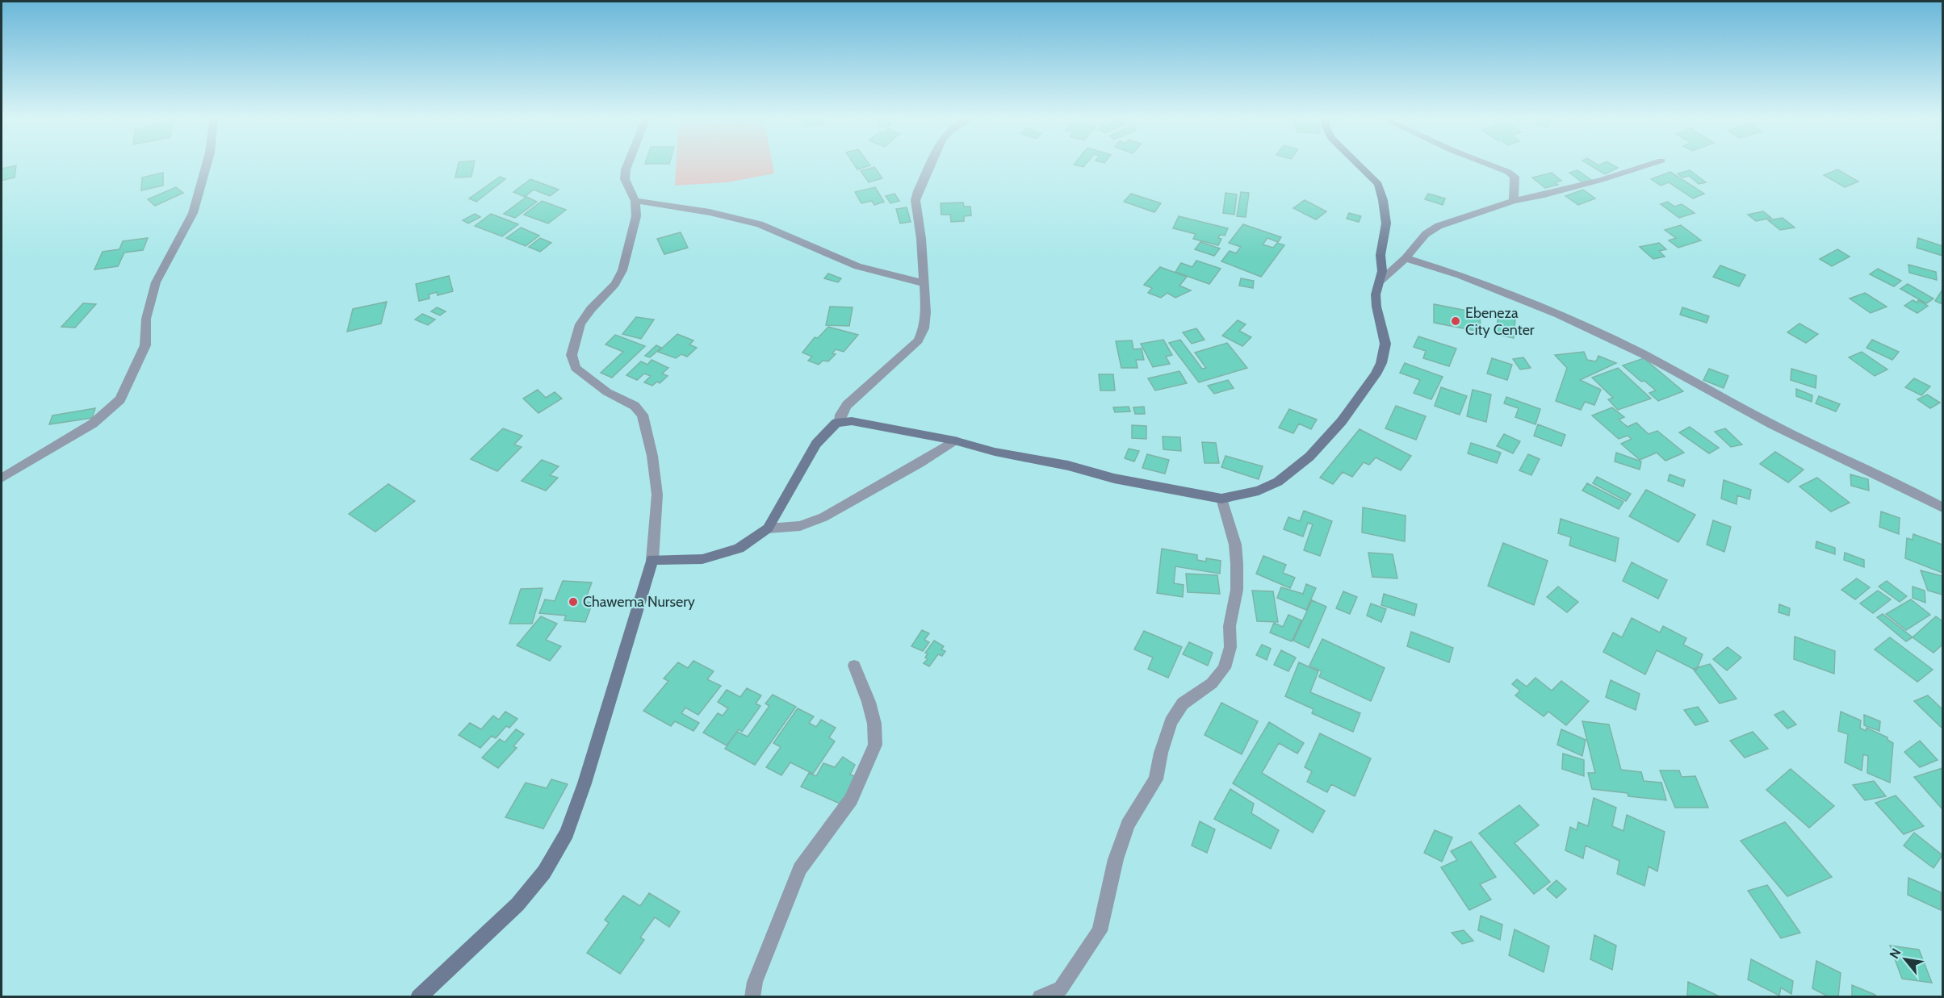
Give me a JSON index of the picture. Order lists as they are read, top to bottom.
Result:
{
  "places": ["Ebeneza City Center", "Chawema Nursery"],
  "north": "top left"
}
